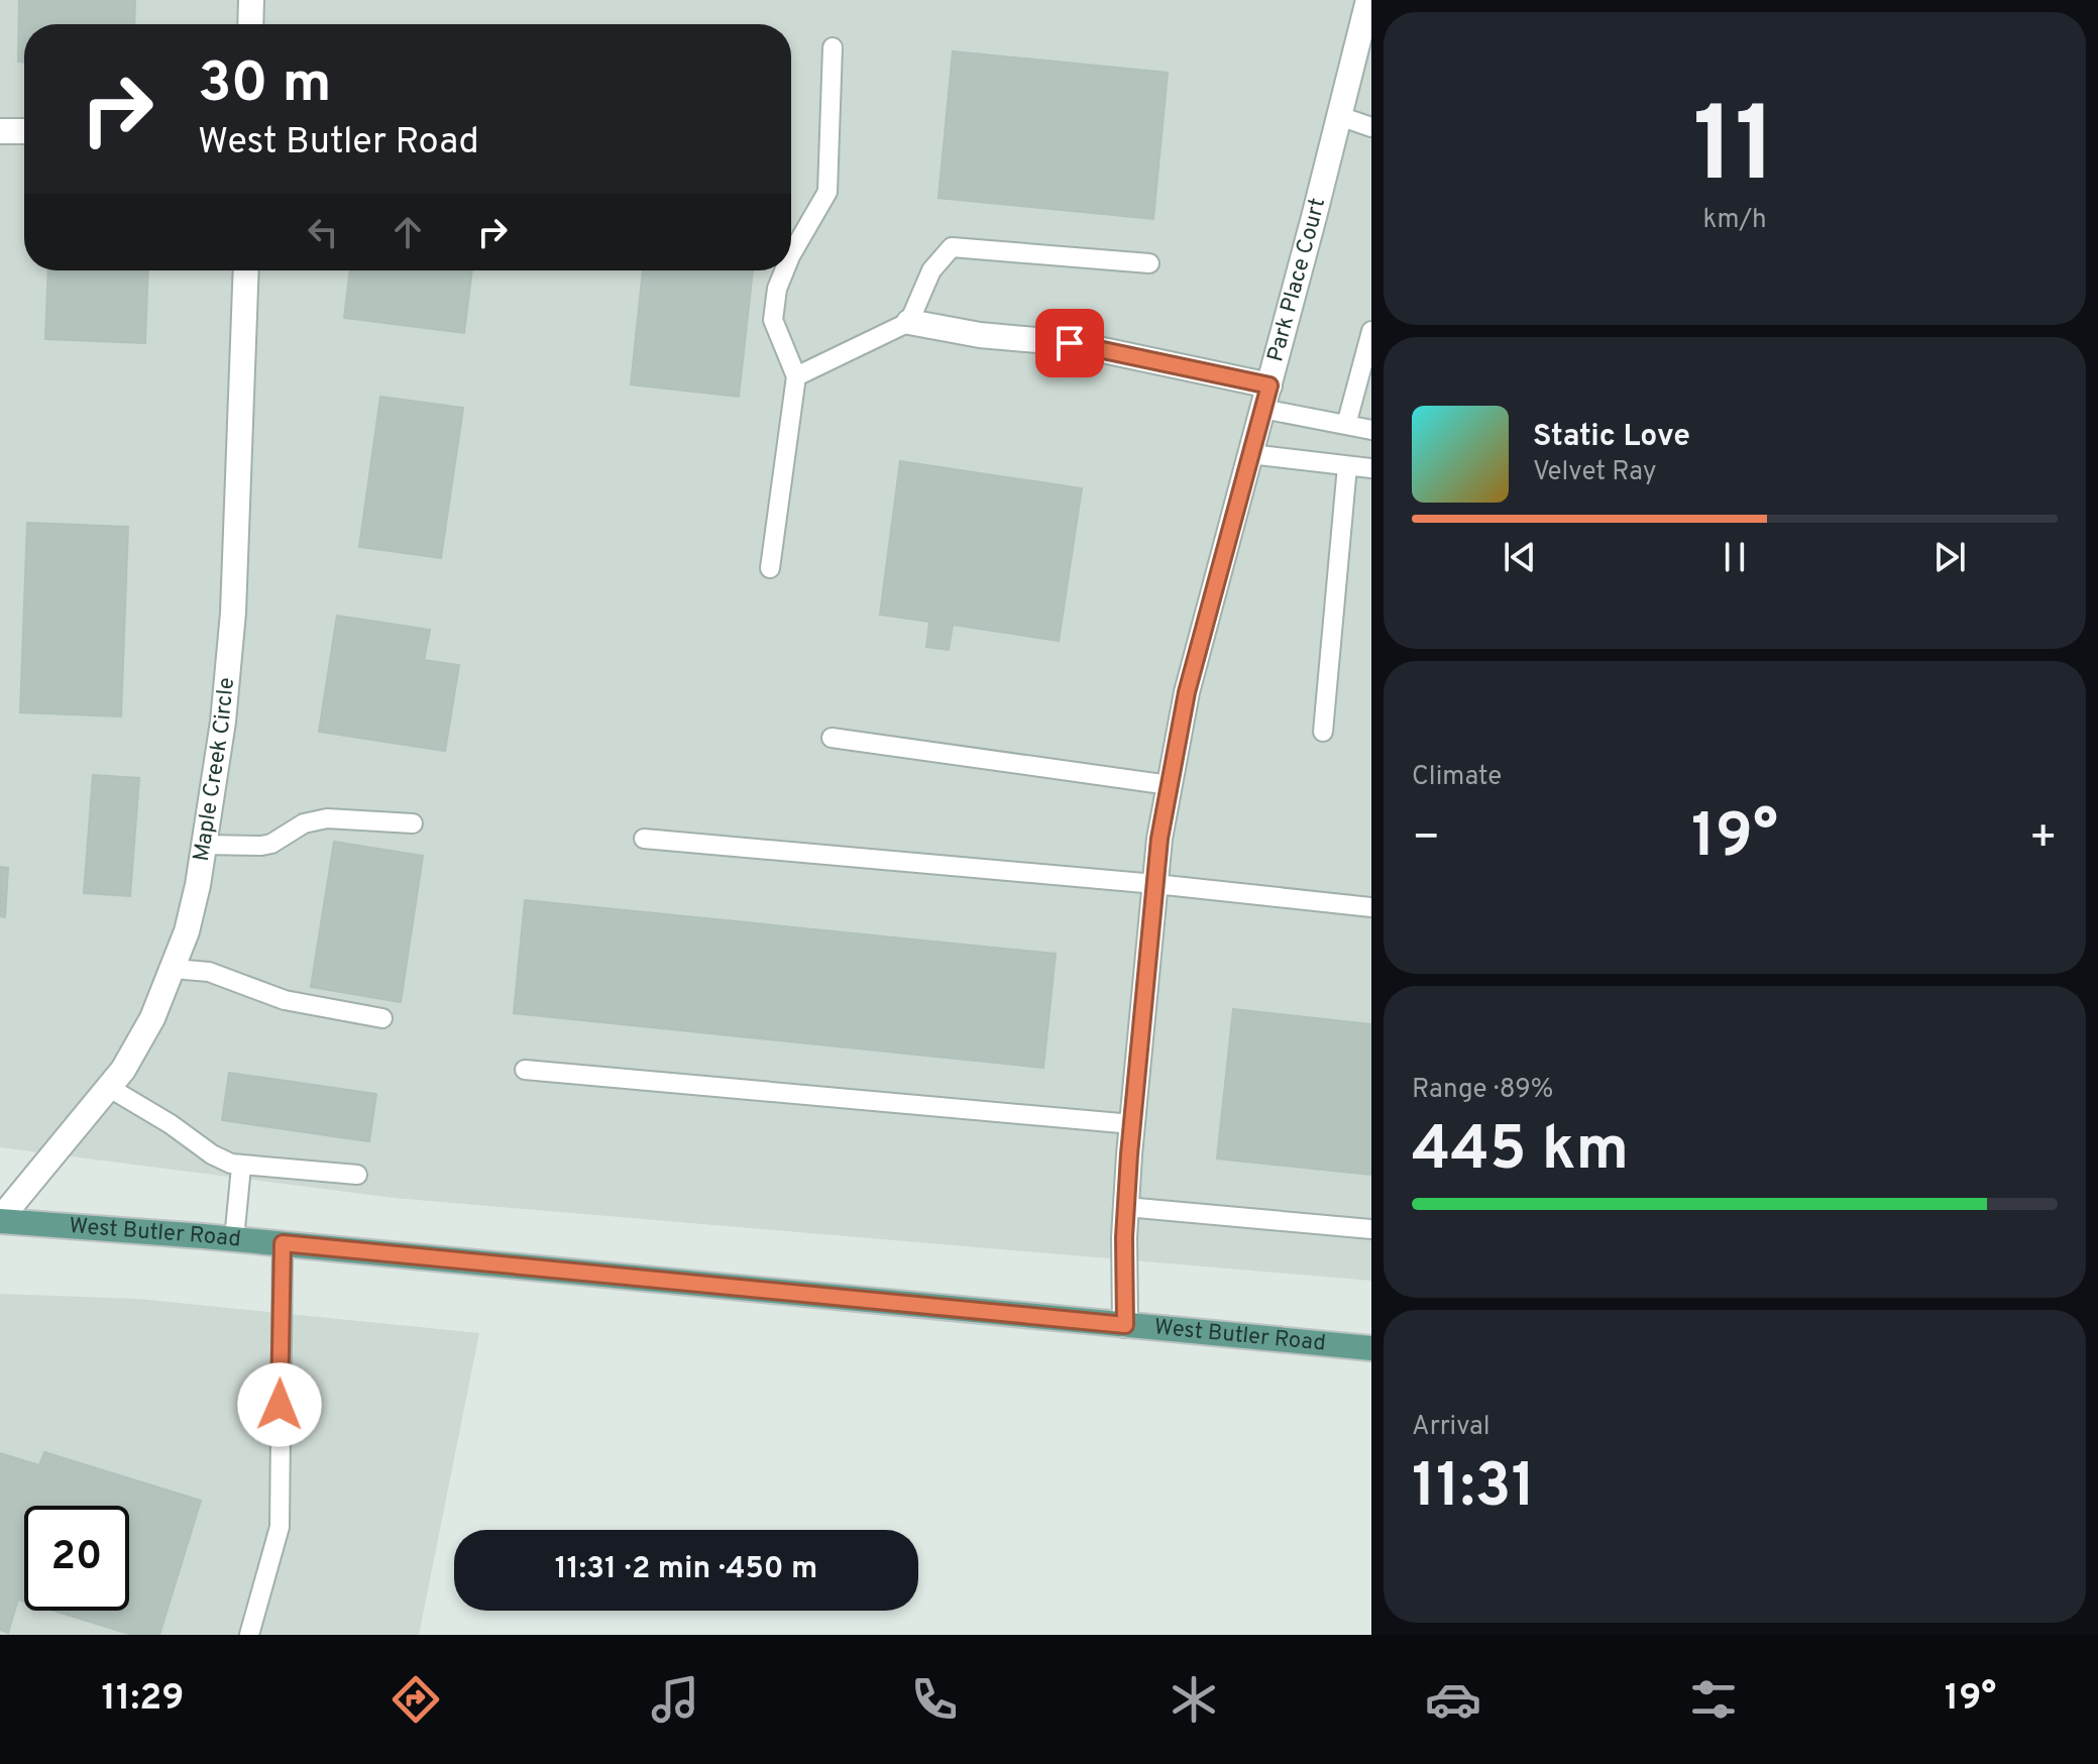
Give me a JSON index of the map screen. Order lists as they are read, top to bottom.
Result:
{
  "streets": {
    "main road": ["West Butler Road"],
    "street": ["Park Place Court", "Maple Creek Circle"]
  },
  "crossings": [
    ["Park Place Court", "West Butler Road"],
    ["Maple Creek Circle", "West Butler Road"]
  ],
  "page": {
    "tile": [
      ["11", "km/h"],
      "Climate",
      ["Range · 89%", "445 km"],
      ["Arrival", "11:31"]
    ],
    "turn": ["30 m", "West Butler Road"],
    "song": ["Static Love", "Velvet Ray"],
    "heat": ["−", "19°", "+"],
    "limit": "20",
    "trip": "11:31 · 2 min · 450 m",
    "tabs": ["11:29", "19°"]
  }
}
